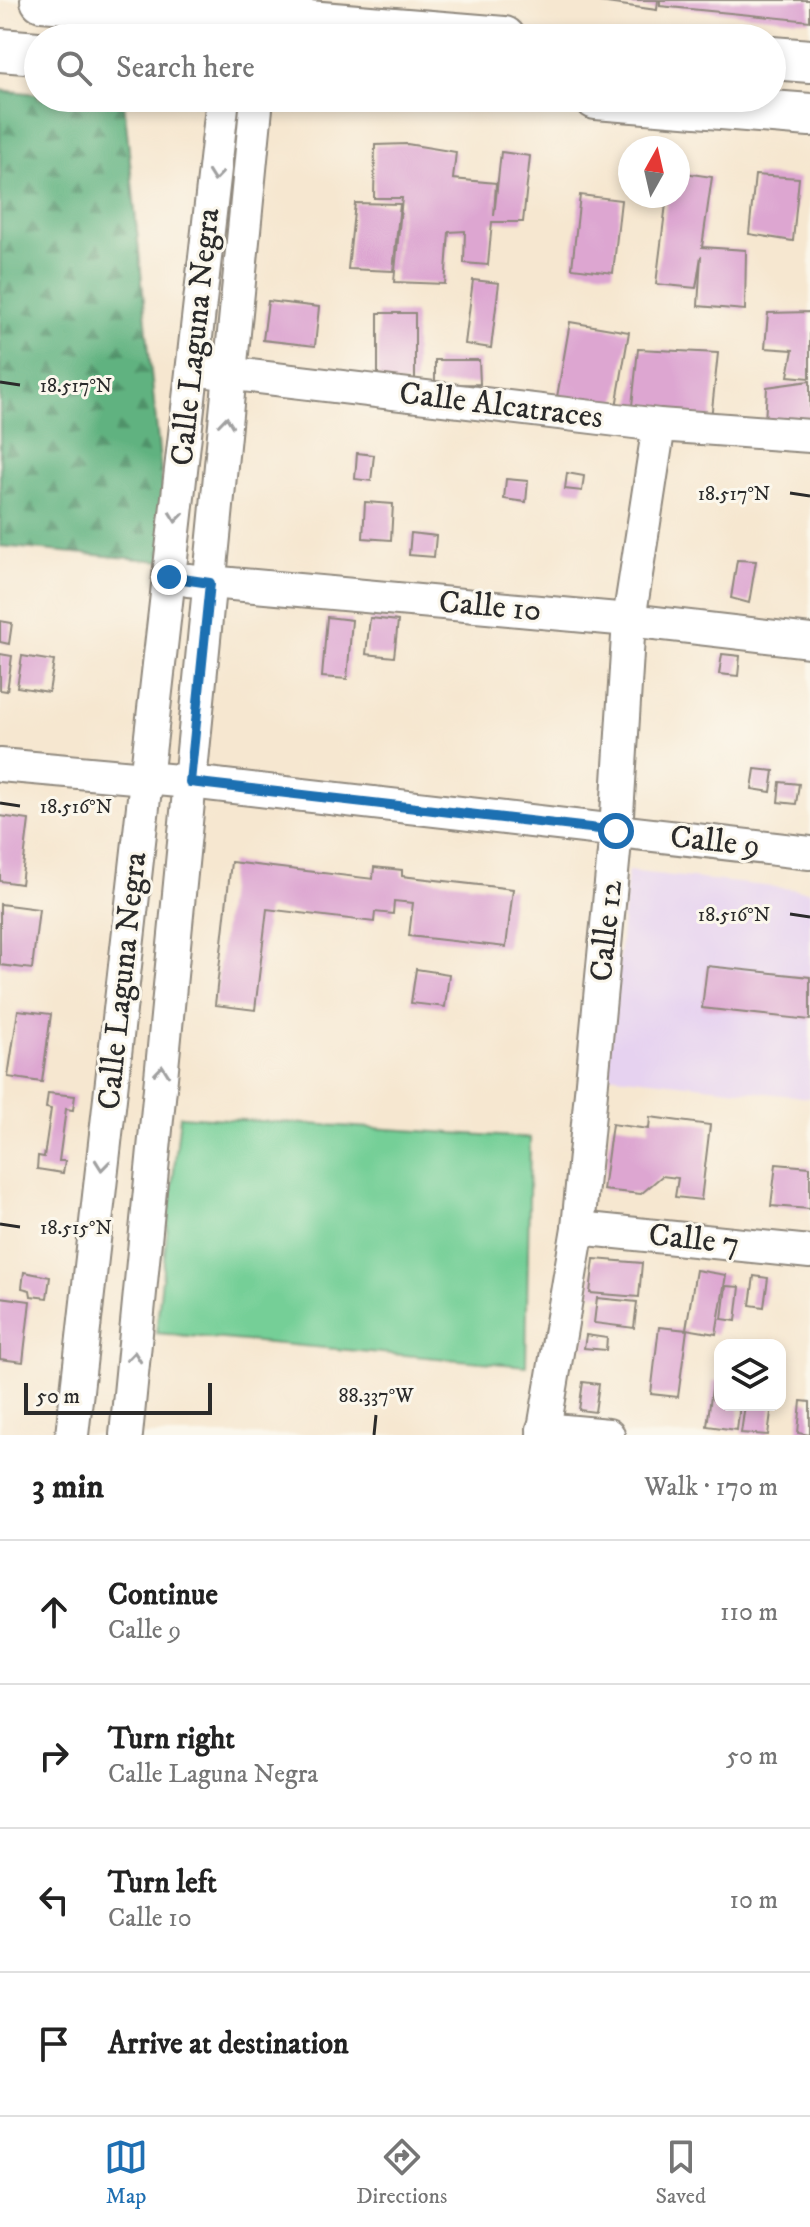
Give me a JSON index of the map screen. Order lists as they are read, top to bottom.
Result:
{
  "streets": {
    "street": [
      "Calle Laguna Negra",
      "Calle Alcatraces",
      "Calle 10",
      "Calle 9",
      "Calle 12",
      "Calle 7"
    ]
  },
  "crossings": [
    ["Calle Laguna Negra", "Calle Alcatraces"],
    ["Calle Laguna Negra", "Calle 10"],
    ["Calle Laguna Negra", "Calle 9"],
    ["Calle Alcatraces", "Calle 12"],
    ["Calle 10", "Calle 12"],
    ["Calle 9", "Calle 12"],
    ["Calle 12", "Calle 7"]
  ],
  "scale_bar": "50 m",
  "north": "top",
  "page": {
    "search": "Search here",
    "scale": "50 m",
    "heading": ["3 min", "Walk · 170 m"],
    "list": [
      ["Continue", "Calle 9", "110 m"],
      ["Turn right", "Calle Laguna Negra", "50 m"],
      ["Turn left", "Calle 10", "10 m"],
      "Arrive at destination"
    ],
    "nav": ["Map", "Directions", "Saved"]
  },
  "coordinates": [
    "18.517°N",
    "18.516°N",
    "18.515°N",
    "88.337°W"
  ]
}
